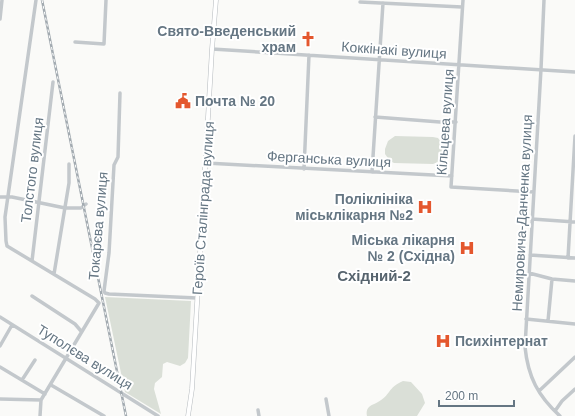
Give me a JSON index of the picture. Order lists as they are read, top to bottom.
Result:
{
  "streets": {
    "main road": ["Героїв Сталінграда вулиця"],
    "street": [
      "Коккінакі вулиця",
      "Кільцева вулиця",
      "Ферганська вулиця",
      "Толстого вулиця",
      "Немировича-Данченка вулиця",
      "Токарєва вулиця",
      "Туполєва вулиця"
    ]
  },
  "crossings": [
    ["Коккінакі вулиця", "Кільцева вулиця"],
    ["Коккінакі вулиця", "Героїв Сталінграда вулиця"],
    ["Коккінакі вулиця", "Немировича-Данченка вулиця"],
    ["Кільцева вулиця", "Ферганська вулиця"],
    ["Кільцева вулиця", "Немировича-Данченка вулиця"],
    ["Ферганська вулиця", "Героїв Сталінграда вулиця"],
    ["Героїв Сталінграда вулиця", "Токарєва вулиця"]
  ],
  "districts": ["Східний-2"],
  "places": {
    "church": ["Свято-Введенський храм"],
    "public building": ["Почта № 20"],
    "hospital": ["Поліклініка міськлікарня №2", "Міська лікарня № 2 (Східна)", "Психінтернат"]
  },
  "scale_bar": "200 m"
}
